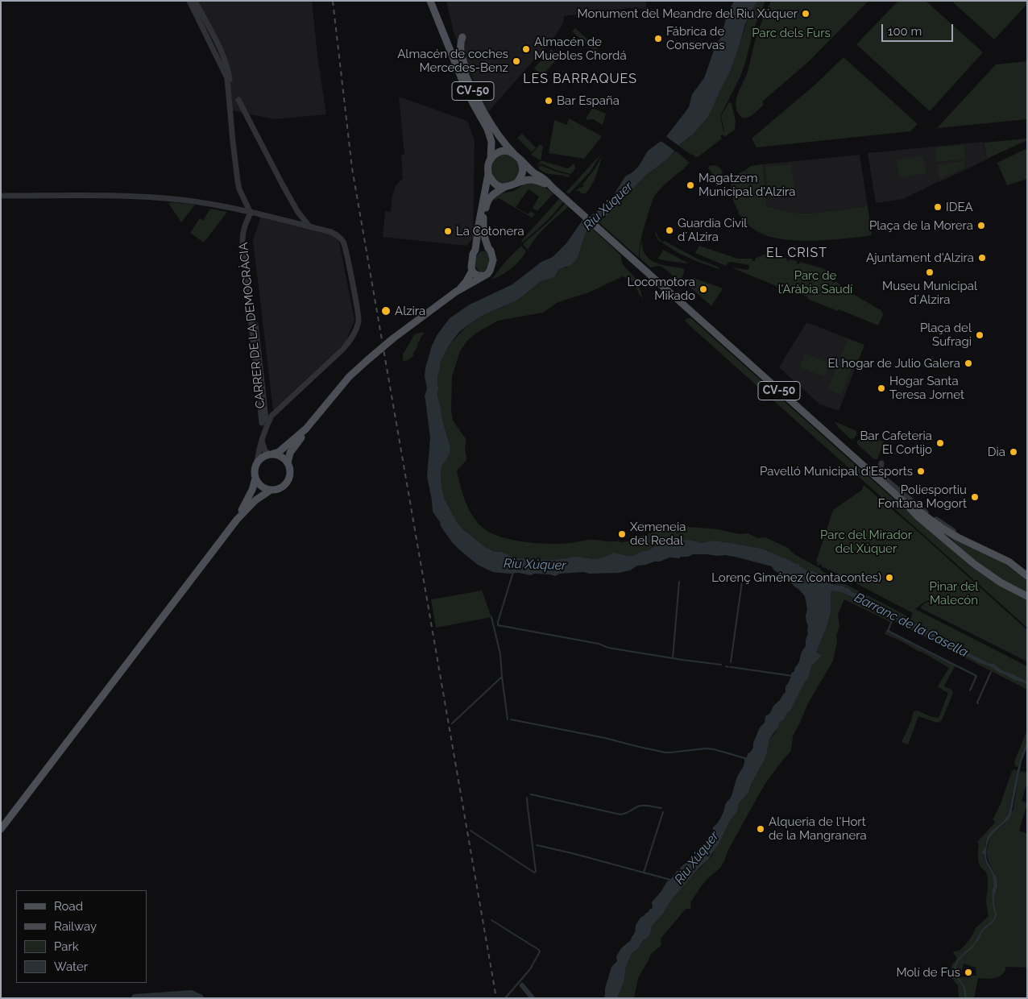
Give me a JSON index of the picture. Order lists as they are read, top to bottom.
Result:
{
  "streets": {
    "main road": ["CV-50"],
    "street": ["CARRER DE LA DEMOCRÀCIA"]
  },
  "districts": ["LES BARRAQUES", "EL CRIST"],
  "water": ["Riu Xúquer", "Barranc de la Casella"],
  "parks": [
    "Parc dels Furs",
    "Parc de l'Aràbia Saudí",
    "Parc del Mirador del Xúquer",
    "Pinar del Malecón"
  ],
  "places": [
    "Monument del Meandre del Riu Xúquer",
    "Fábrica de Conservas",
    "Almacén de Muebles Chordá",
    "Almacén de coches Mercedes-Benz",
    "Bar España",
    "Magatzem Municipal d'Alzira",
    "IDEA",
    "Plaça de la Morera",
    "Guardia Civil d´Alzira",
    "La Cotonera",
    "Ajuntament d'Alzira",
    "Museu Municipal d´Alzira",
    "Locomotora Mikado",
    "Alzira",
    "Plaça del Sufragi",
    "El hogar de Julio Galera",
    "Hogar Santa Teresa Jornet",
    "Bar Cafeteria El Cortijo",
    "Dia",
    "Pavelló Municipal d'Esports",
    "Poliesportiu Fontana Mogort",
    "Xemeneia del Redal",
    "Lorenç Giménez (contacontes)",
    "Alqueria de l'Hort de la Mangranera",
    "Molí de Fus"
  ],
  "legend": [
    "Road",
    "Railway",
    "Park",
    "Water"
  ],
  "scale_bar": "100 m"
}
